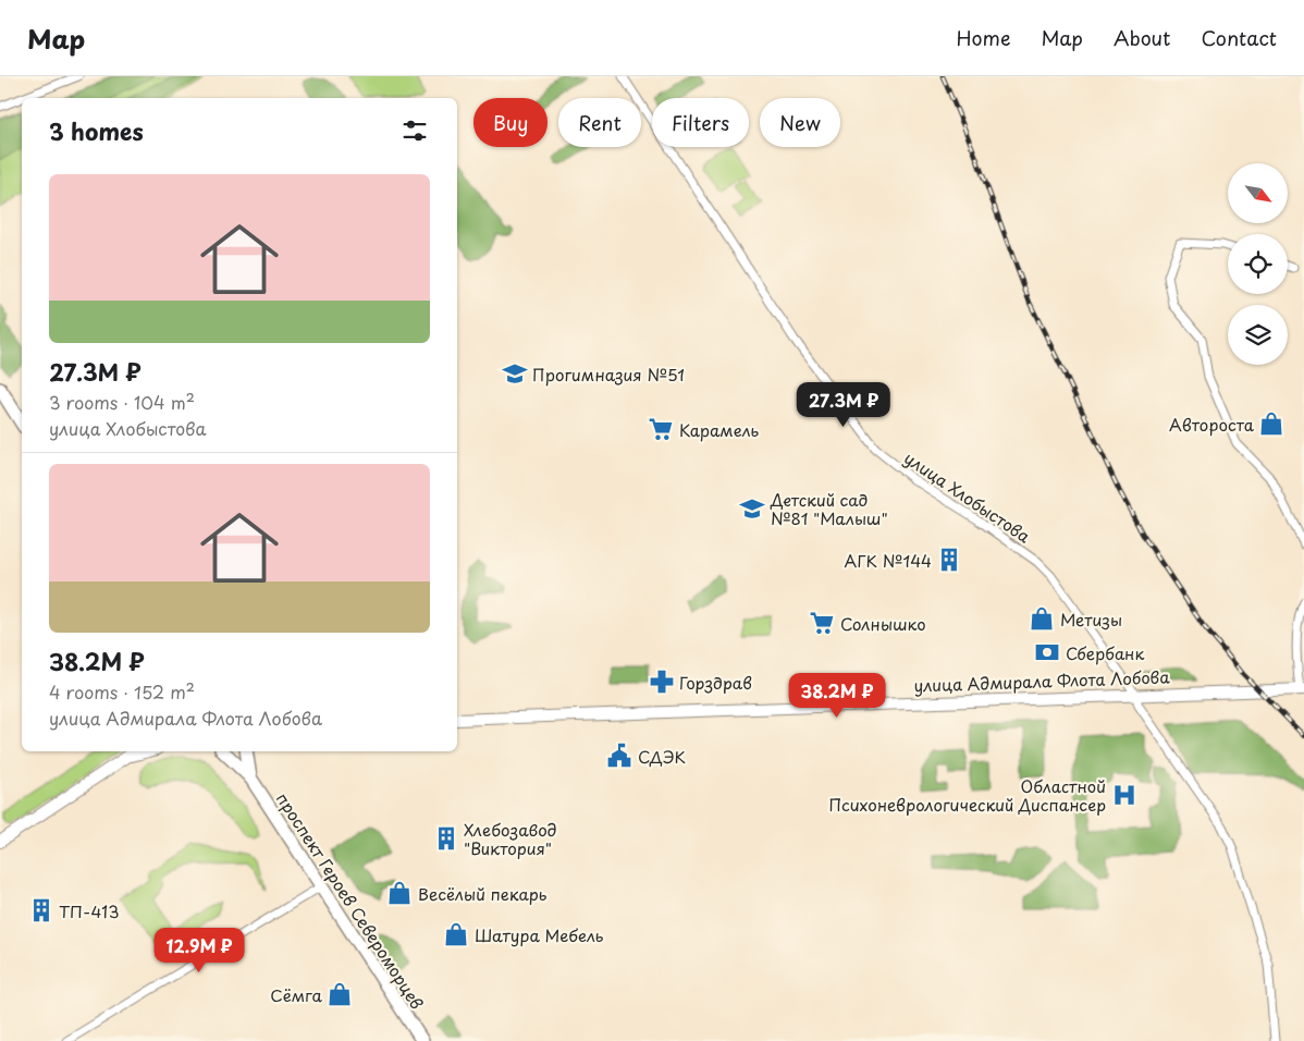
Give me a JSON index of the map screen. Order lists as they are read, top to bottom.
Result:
{
  "streets": {
    "main road": ["проспект Героев Североморцев"],
    "street": ["улица Хлобыстова", "улица Адмирала Флота Лобова"]
  },
  "crossings": [
    ["улица Хлобыстова", "улица Адмирала Флота Лобова"]
  ],
  "places": {
    "school or university": ["Прогимназия №51", "Детский сад №81 \"Малыш\""],
    "shop": [
      "Автороста",
      "Метизы",
      "Весёлый пекарь",
      "Шатура Мебель",
      "Сёмга"
    ],
    "supermarket": ["Карамель", "Солнышко"],
    "building": ["АГК №144", "Хлебозавод \"Виктория\"", "ТП-413"],
    "bank": ["Сбербанк"],
    "pharmacy": ["Горздрав"],
    "public building": ["СДЭК"],
    "hospital": ["Областной Психоневрологический Диспансер"]
  },
  "north": "bottom right",
  "page": {
    "header": "Map",
    "nav": [
      "Home",
      "Map",
      "About",
      "Contact"
    ],
    "chip": [
      "Buy",
      "Rent",
      "Filters",
      "New"
    ],
    "heading": "3 homes",
    "list": [
      {
        "name": "27.3M ₽",
        "note": "3 rooms · 104 m² · улица Хлобыстова"
      },
      {
        "name": "38.2M ₽",
        "note": "4 rooms · 152 m² · улица Адмирала Флота Лобова"
      }
    ],
    "price": ["27.3M ₽", "38.2M ₽", "12.9M ₽"]
  }
}
